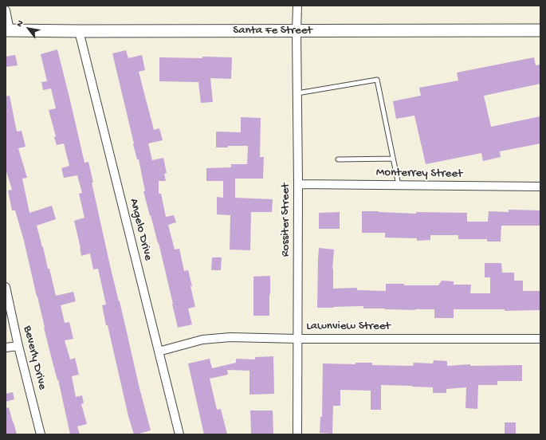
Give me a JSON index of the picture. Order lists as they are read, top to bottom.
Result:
{
  "streets": {
    "main road": ["Santa Fe Street"],
    "street": [
      "Monterrey Street",
      "Rossiter Street",
      "Angelo Drive",
      "Lawnview Street",
      "Beverly Drive"
    ]
  },
  "crossings": [
    ["Santa Fe Street", "Rossiter Street"],
    ["Santa Fe Street", "Angelo Drive"],
    ["Monterrey Street", "Rossiter Street"],
    ["Rossiter Street", "Lawnview Street"],
    ["Angelo Drive", "Lawnview Street"]
  ],
  "north": "top left"
}
